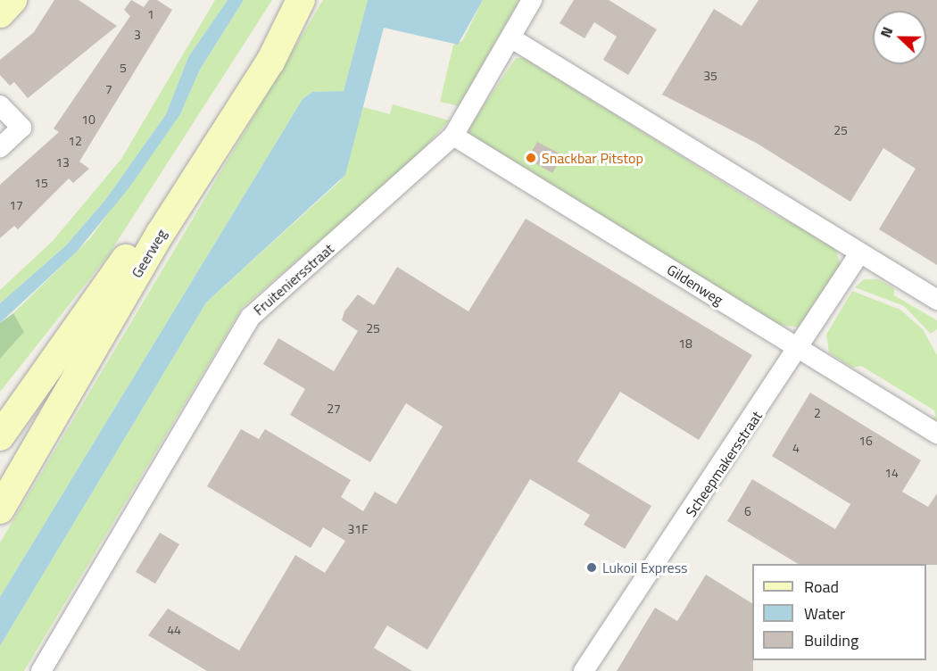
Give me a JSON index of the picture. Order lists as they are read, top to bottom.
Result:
{
  "streets": {
    "main road": ["Geerweg"],
    "street": ["Fruiteniersstraat", "Gildenweg", "Scheepmakersstraat"]
  },
  "crossings": [
    ["Fruiteniersstraat", "Gildenweg"],
    ["Gildenweg", "Scheepmakersstraat"]
  ],
  "places": ["Snackbar Pitstop", "Lukoil Express"],
  "house_numbers": [
    "1",
    "3",
    "5",
    "35",
    "7",
    "10",
    "25",
    "12",
    "13",
    "15",
    "17",
    "25",
    "18",
    "27",
    "2",
    "16",
    "4",
    "14",
    "6",
    "31F",
    "44"
  ],
  "legend": ["Road", "Water", "Building"],
  "north": "left"
}
